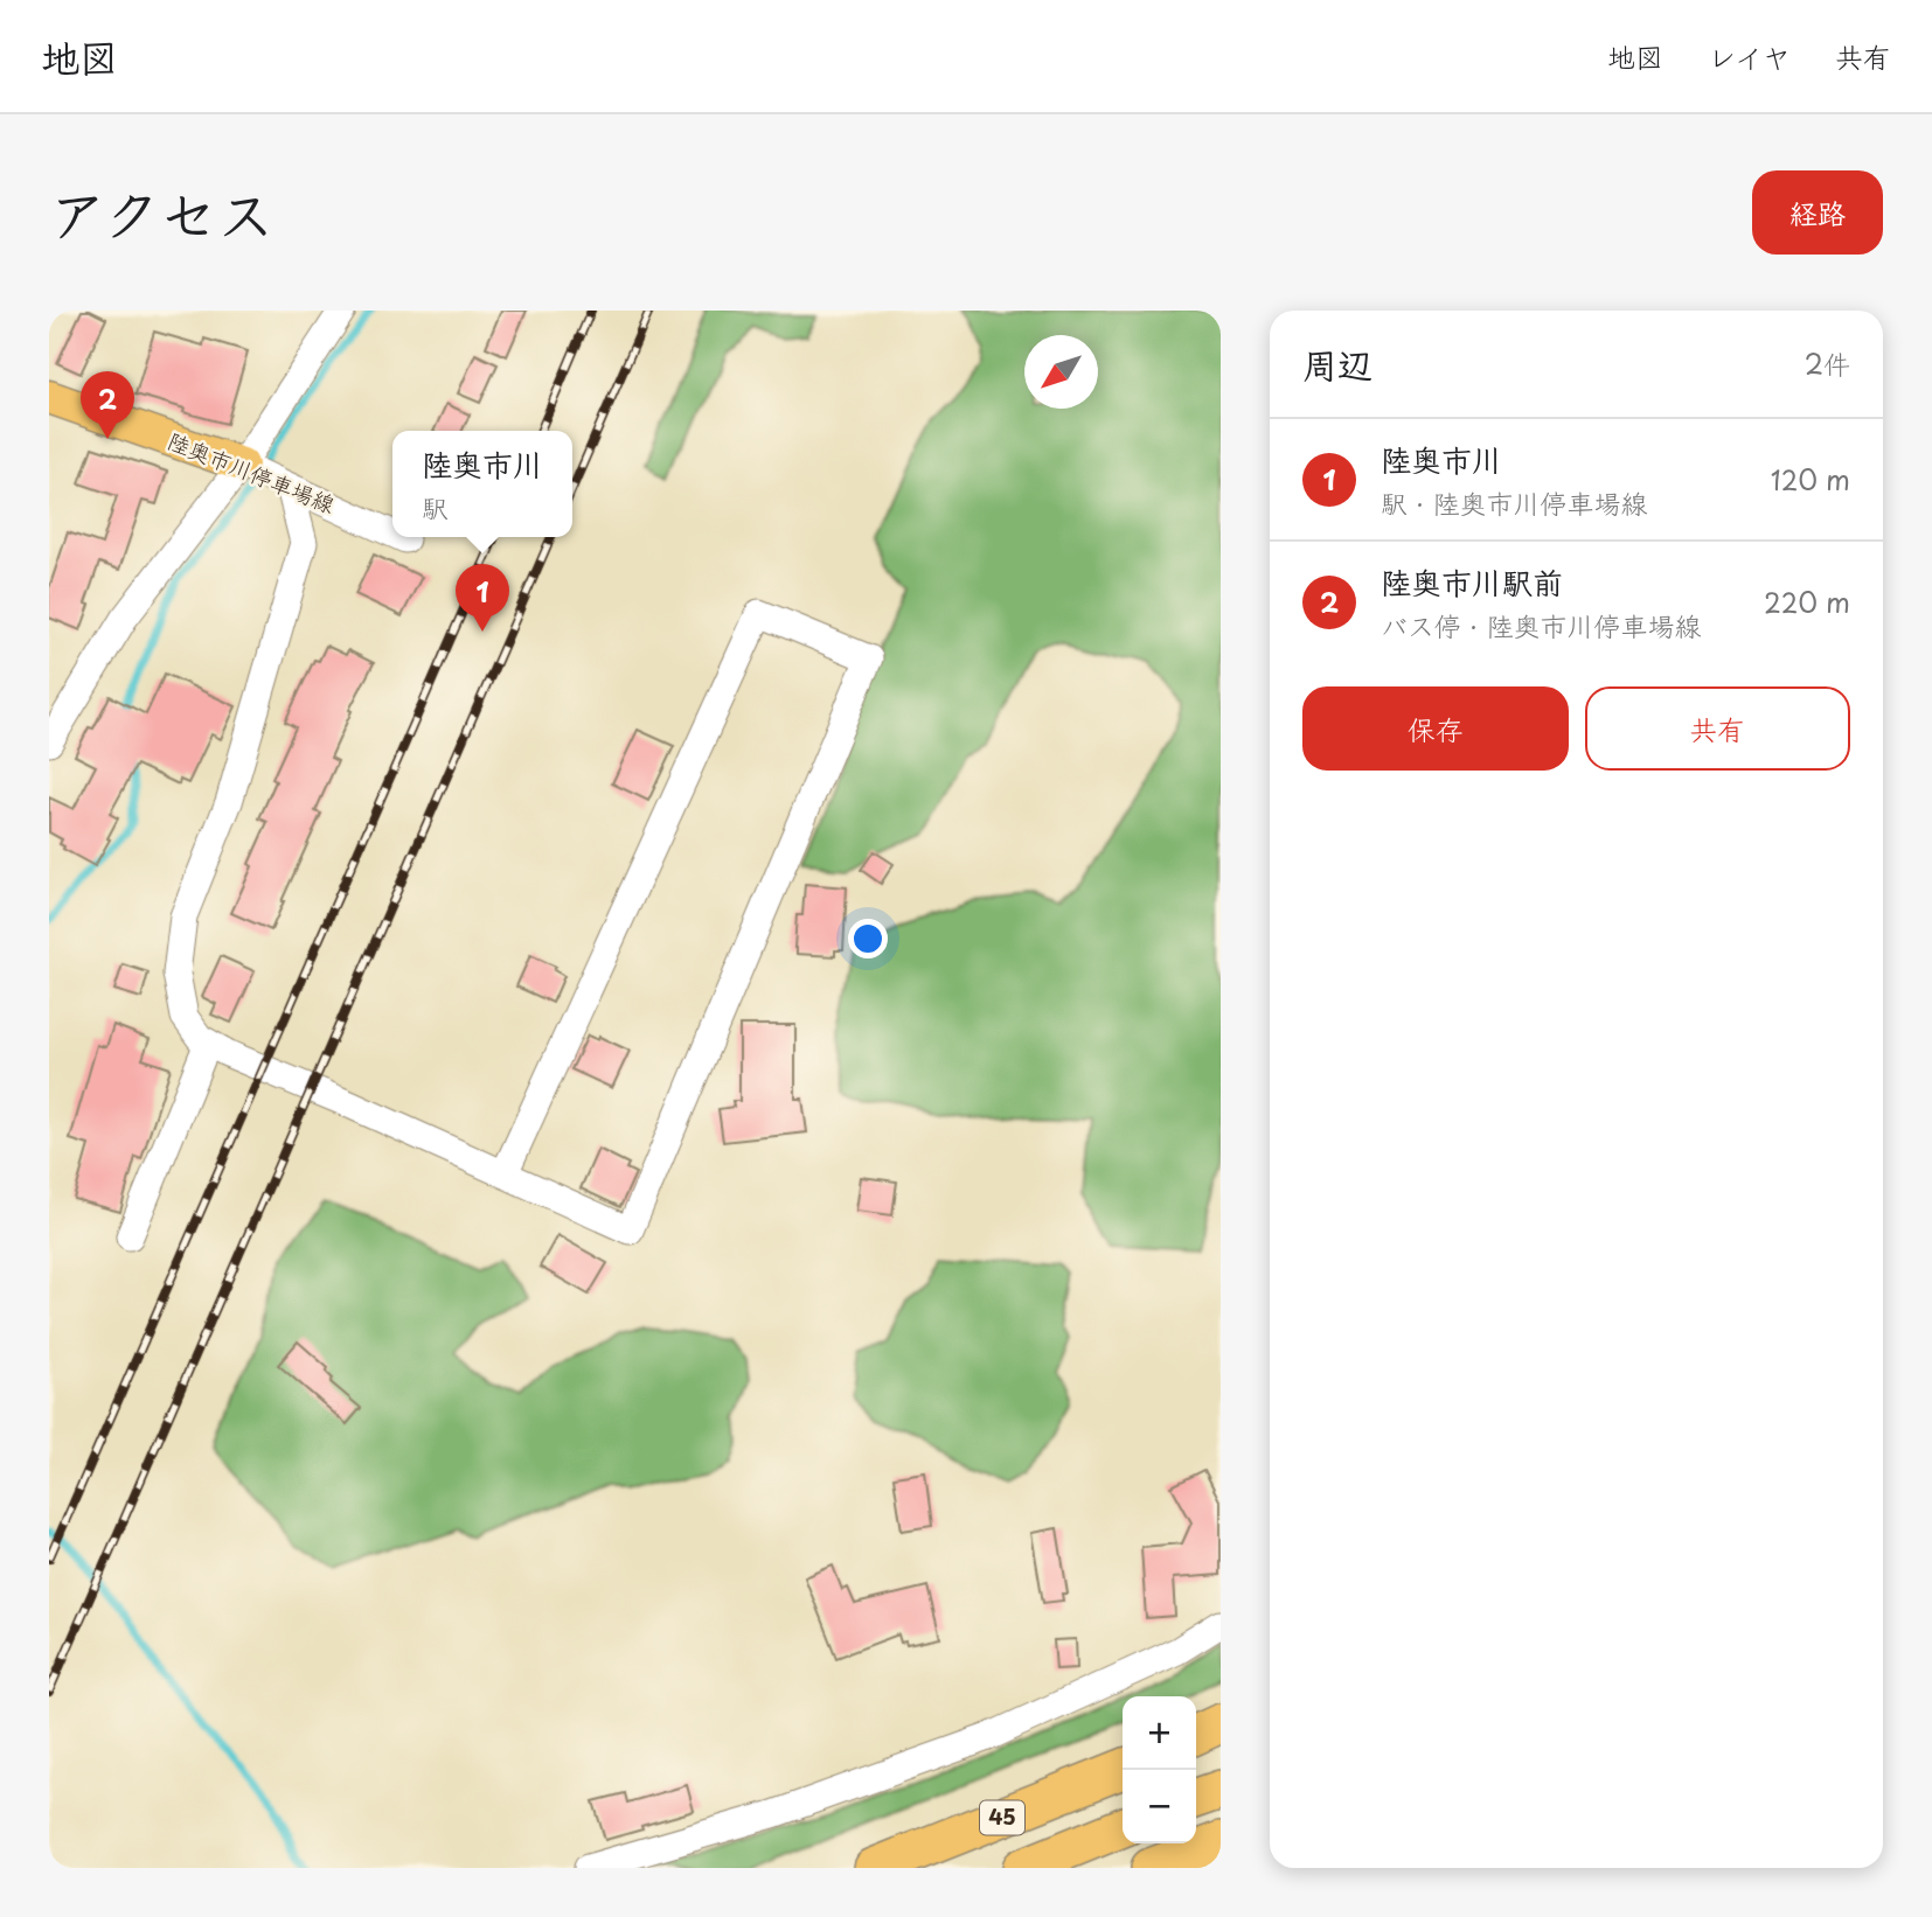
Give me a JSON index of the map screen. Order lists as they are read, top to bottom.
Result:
{
  "streets": {
    "highway": ["45"],
    "main road": ["陸奥市川停車場線"]
  },
  "north": "bottom left",
  "page": {
    "header": "地図",
    "nav": ["地図", "レイヤ", "共有"],
    "title": "アクセス",
    "buttons": [
      "経路",
      ["保存", "共有"]
    ],
    "heading": ["周辺", "2件"],
    "pins": ["2", "1"],
    "list": [
      {
        "mark": "1",
        "name": "陸奥市川",
        "note": "駅 · 陸奥市川停車場線",
        "value": "120 m"
      },
      {
        "mark": "2",
        "name": "陸奥市川駅前",
        "note": "バス停 · 陸奥市川停車場線",
        "value": "220 m"
      }
    ],
    "popup": ["陸奥市川", "駅"],
    "map_buttons": ["+", "−"]
  }
}
